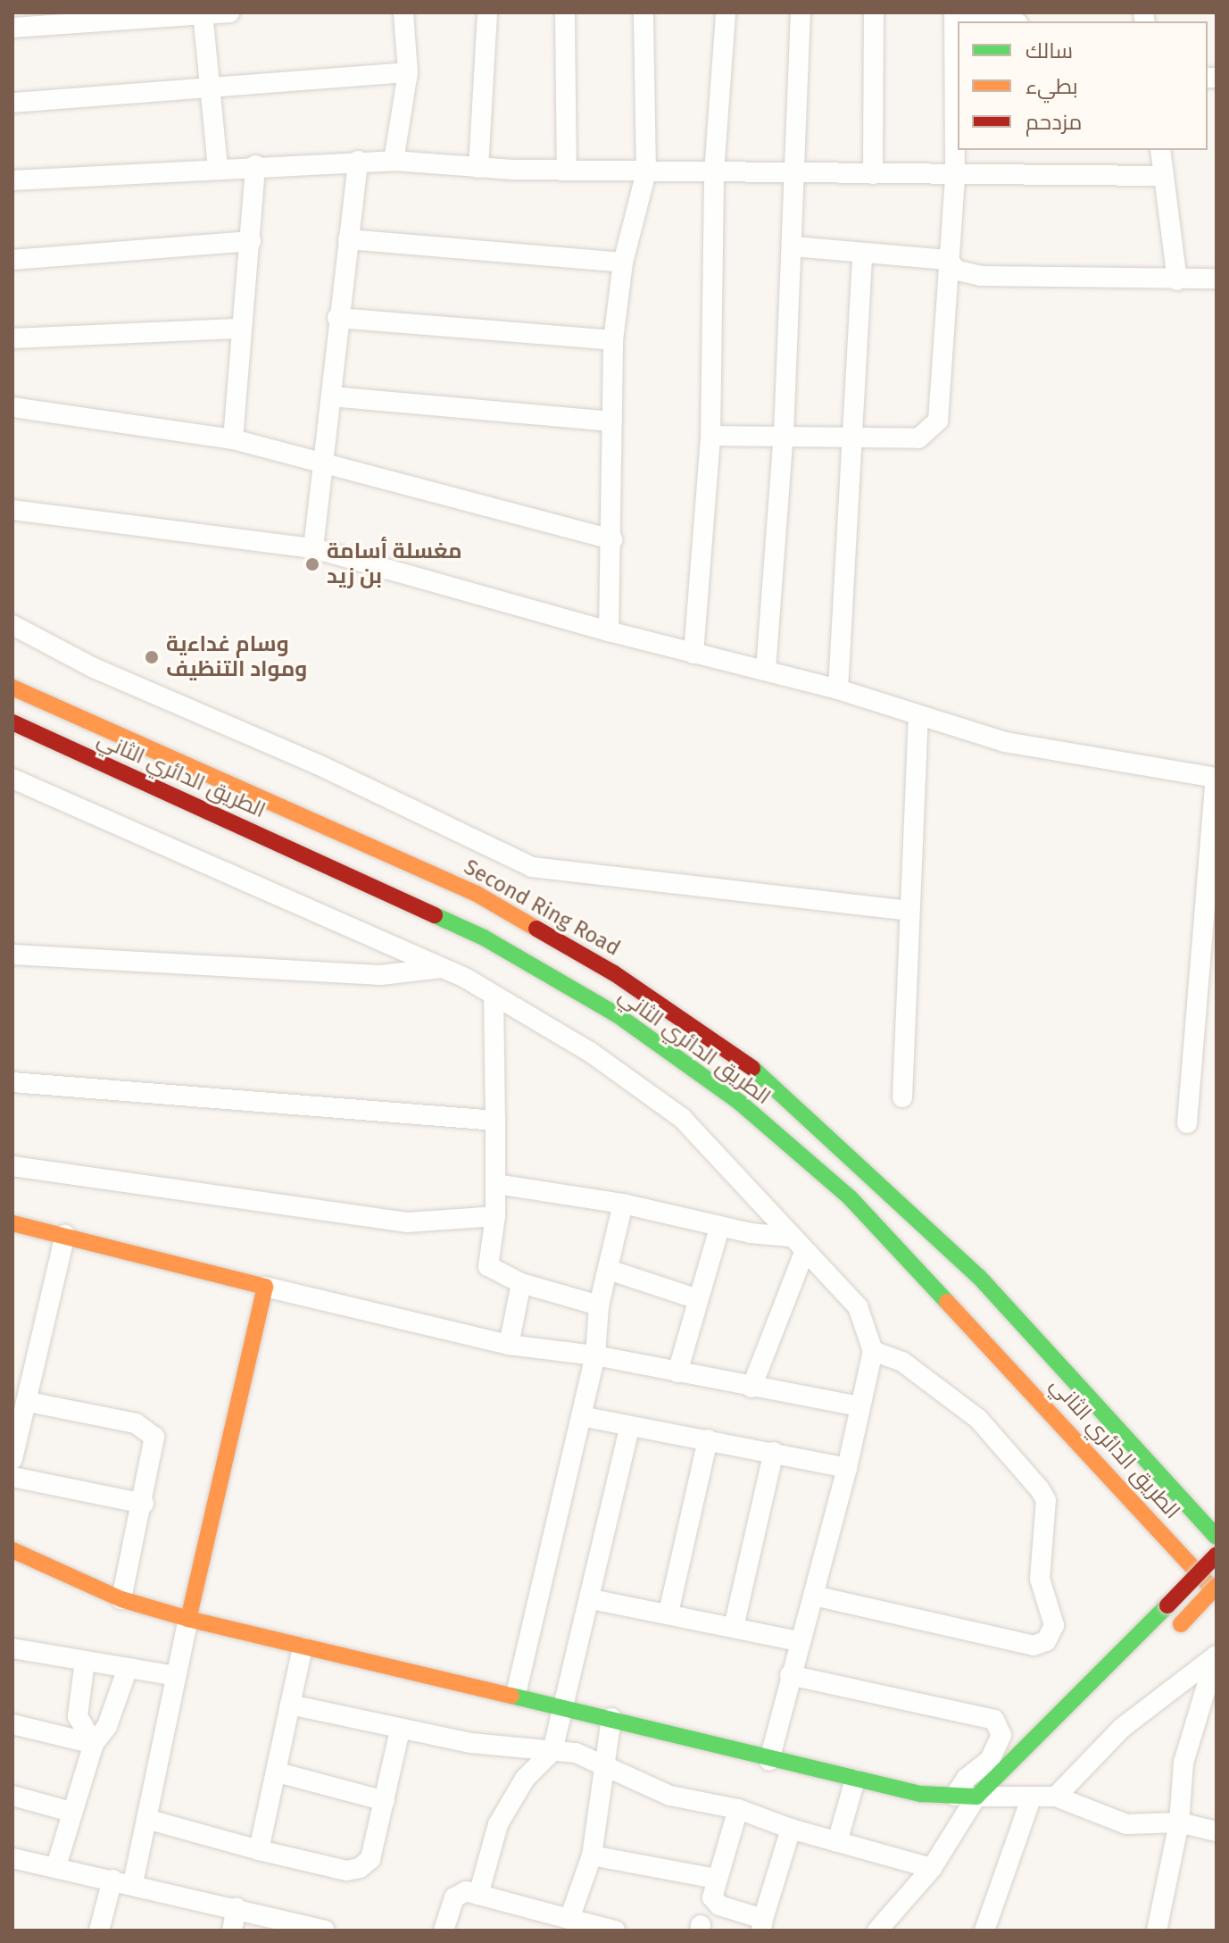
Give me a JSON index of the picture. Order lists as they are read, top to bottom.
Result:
{
  "streets": {
    "main road": ["الطريق الدائري الثاني", "Second Ring Road"]
  },
  "crossings": [
    ["الطريق الدائري الثاني", "Second Ring Road"]
  ],
  "places": ["مغسلة أسامة بن زيد", "وسام غداءية ومواد التنظيف"],
  "legend": ["سالك", "بطيء", "مزدحم"]
}
